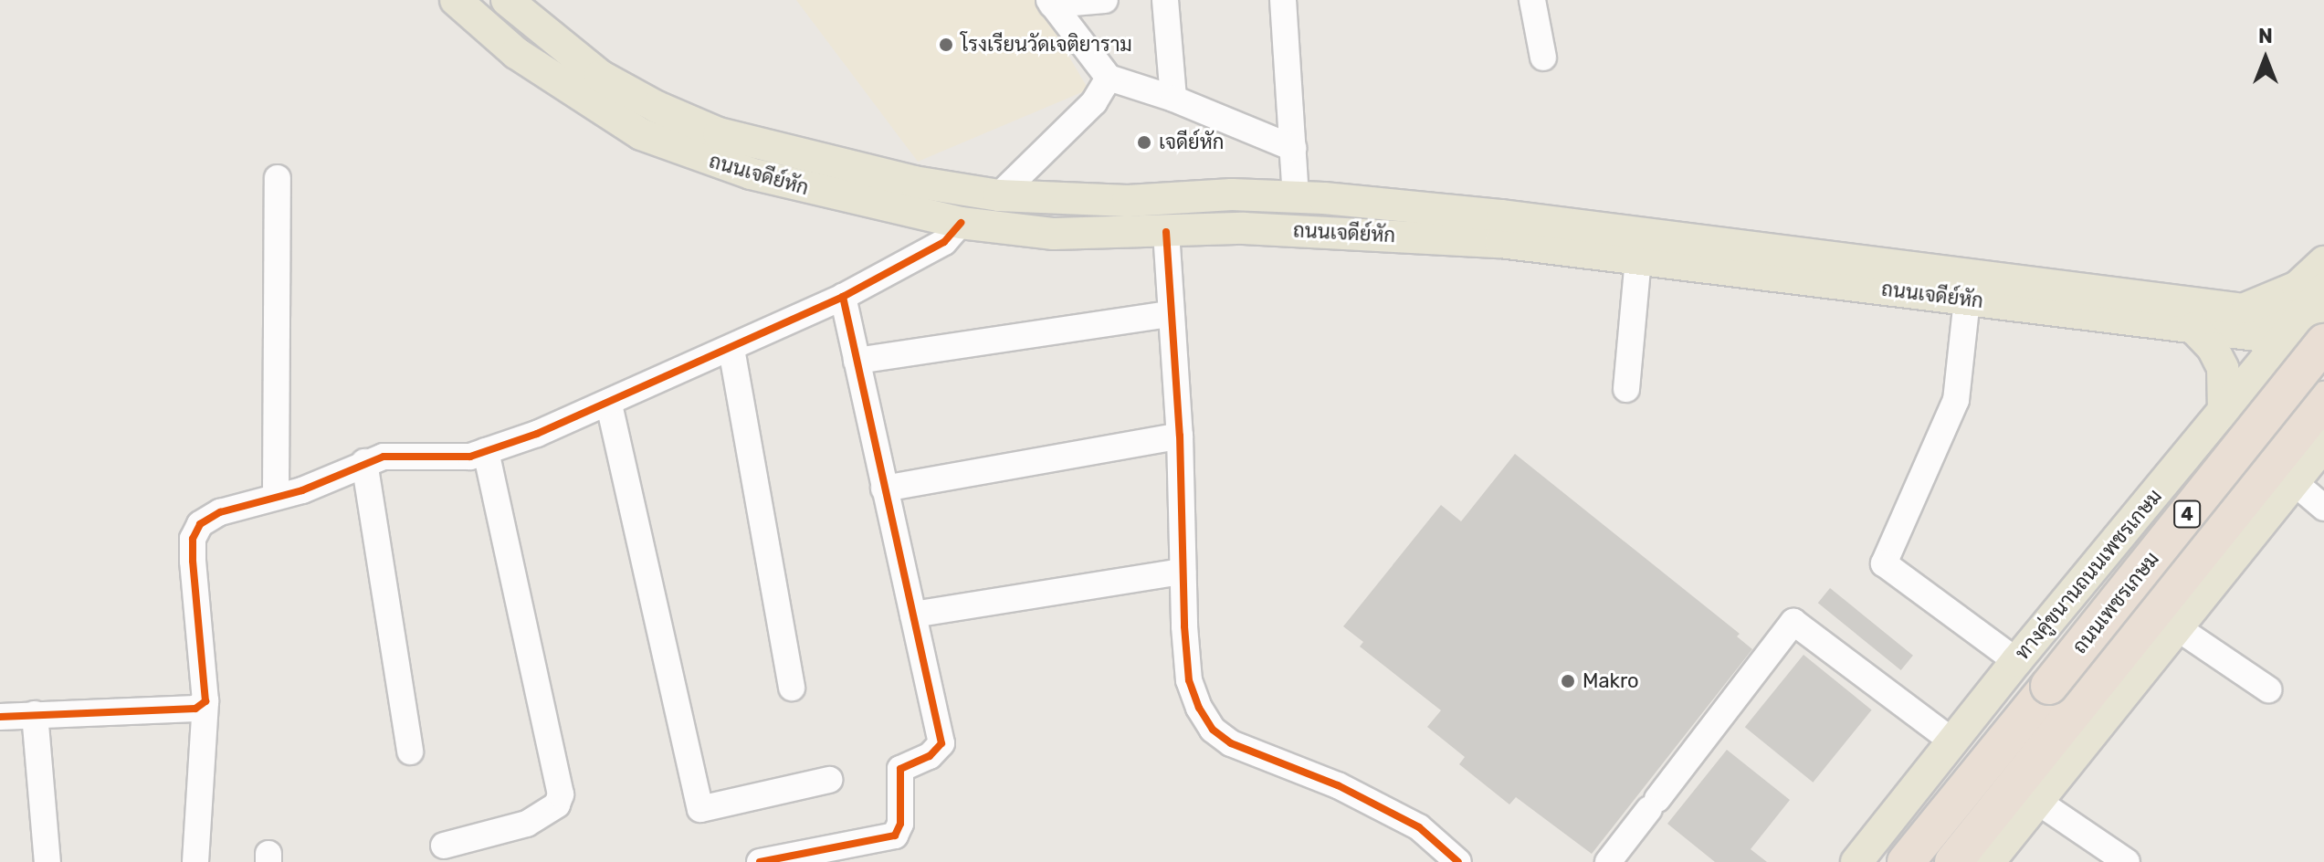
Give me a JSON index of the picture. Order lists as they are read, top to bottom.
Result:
{
  "streets": {
    "highway": ["4", "ถนนเพชรเกษม"],
    "main road": ["ถนนเจดีย์หัก", "ทางคู่ขนานถนนเพชรเกษม"]
  },
  "crossings": [
    ["ถนนเจดีย์หัก", "ทางคู่ขนานถนนเพชรเกษม"],
    ["ถนนเจดีย์หัก", "ถนนเพชรเกษม"],
    ["ทางคู่ขนานถนนเพชรเกษม", "ถนนเพชรเกษม"]
  ],
  "places": ["โรงเรียนวัดเจติยาราม", "เจดีย์หัก", "Makro"],
  "north": "top"
}
